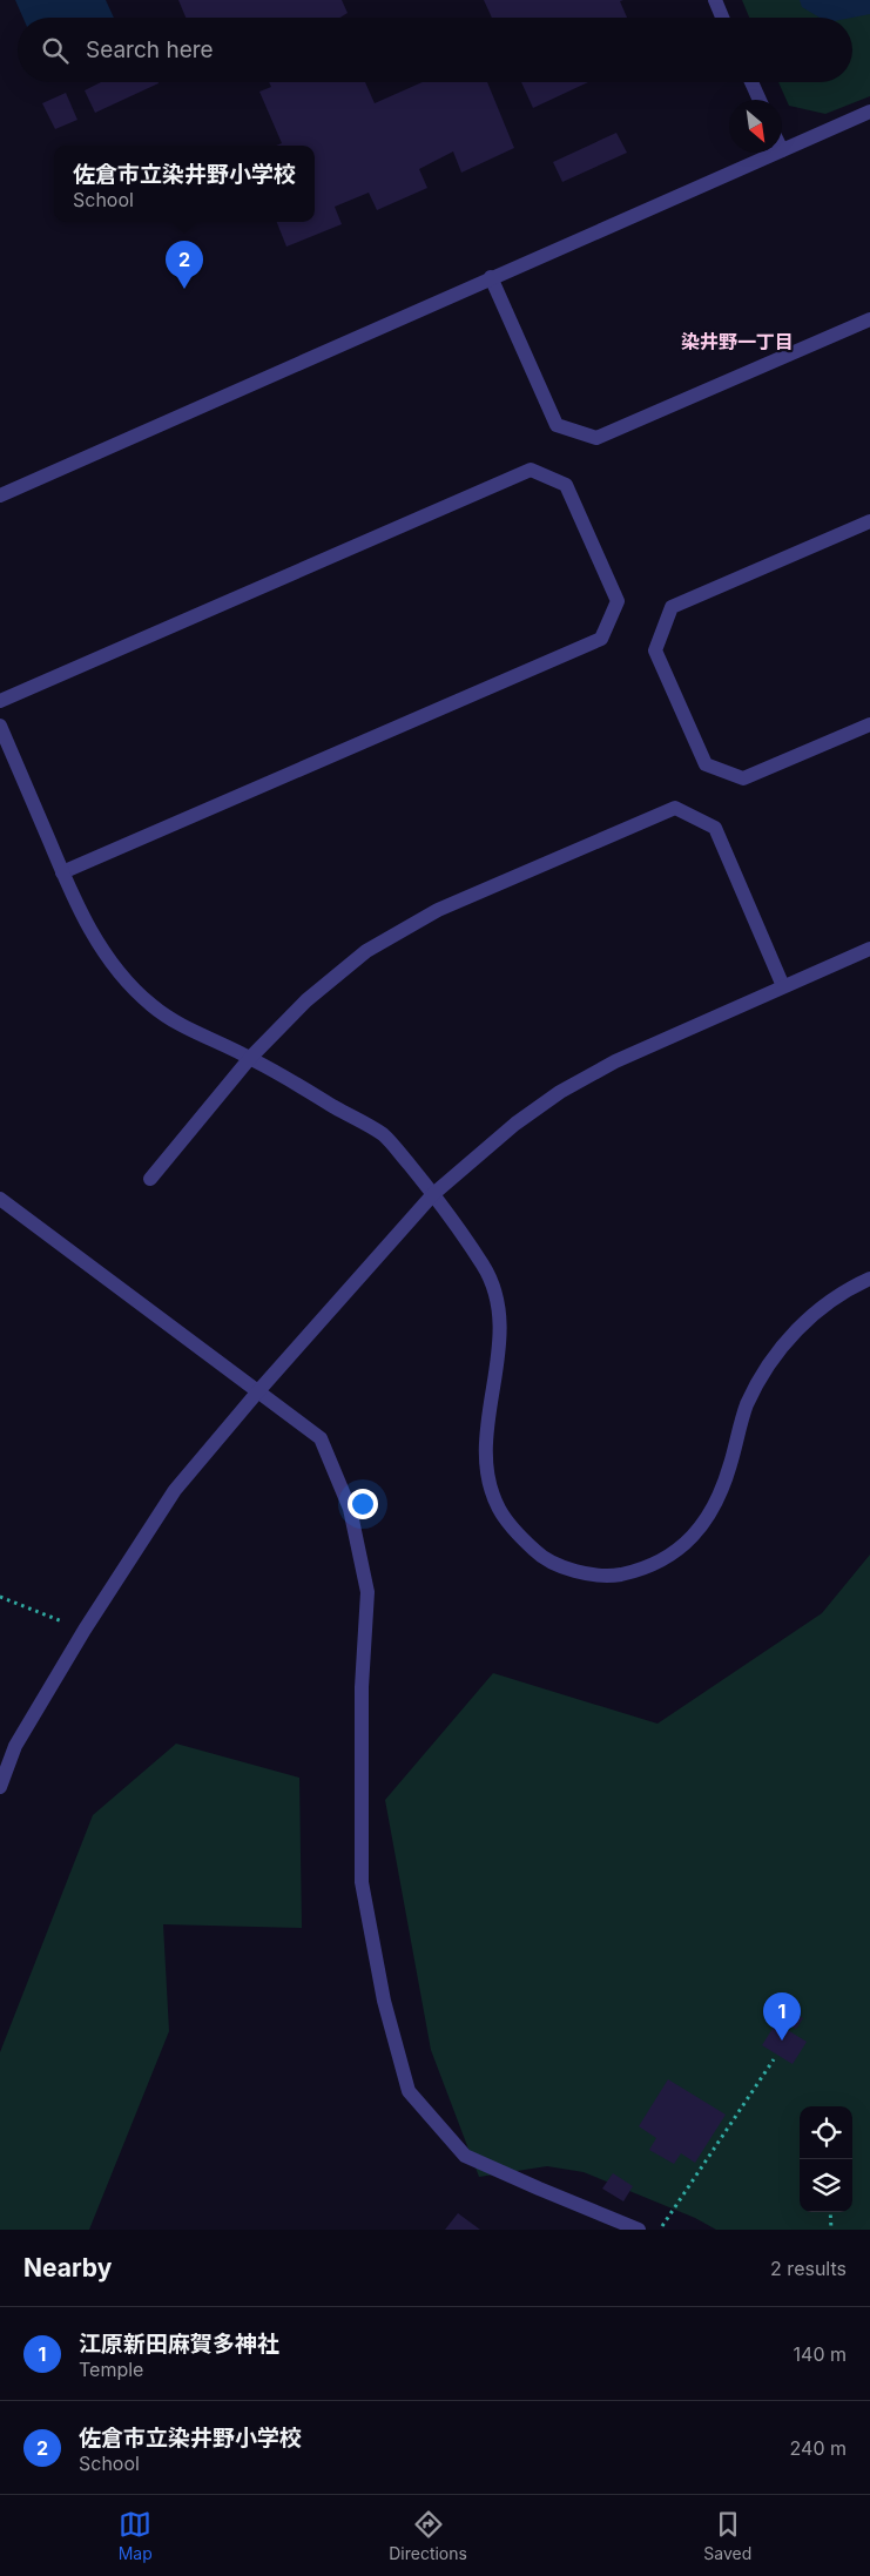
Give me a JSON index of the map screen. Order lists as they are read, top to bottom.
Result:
{
  "districts": ["染井野一丁目"],
  "north": "bottom right",
  "page": {
    "search": "Search here",
    "popup": ["佐倉市立染井野小学校", "School"],
    "pins": ["2", "1"],
    "heading": ["Nearby", "2 results"],
    "list": [
      {
        "mark": "1",
        "name": "江原新田麻賀多神社",
        "note": "Temple",
        "value": "140 m"
      },
      {
        "mark": "2",
        "name": "佐倉市立染井野小学校",
        "note": "School",
        "value": "240 m"
      }
    ],
    "nav": ["Map", "Directions", "Saved"]
  }
}
